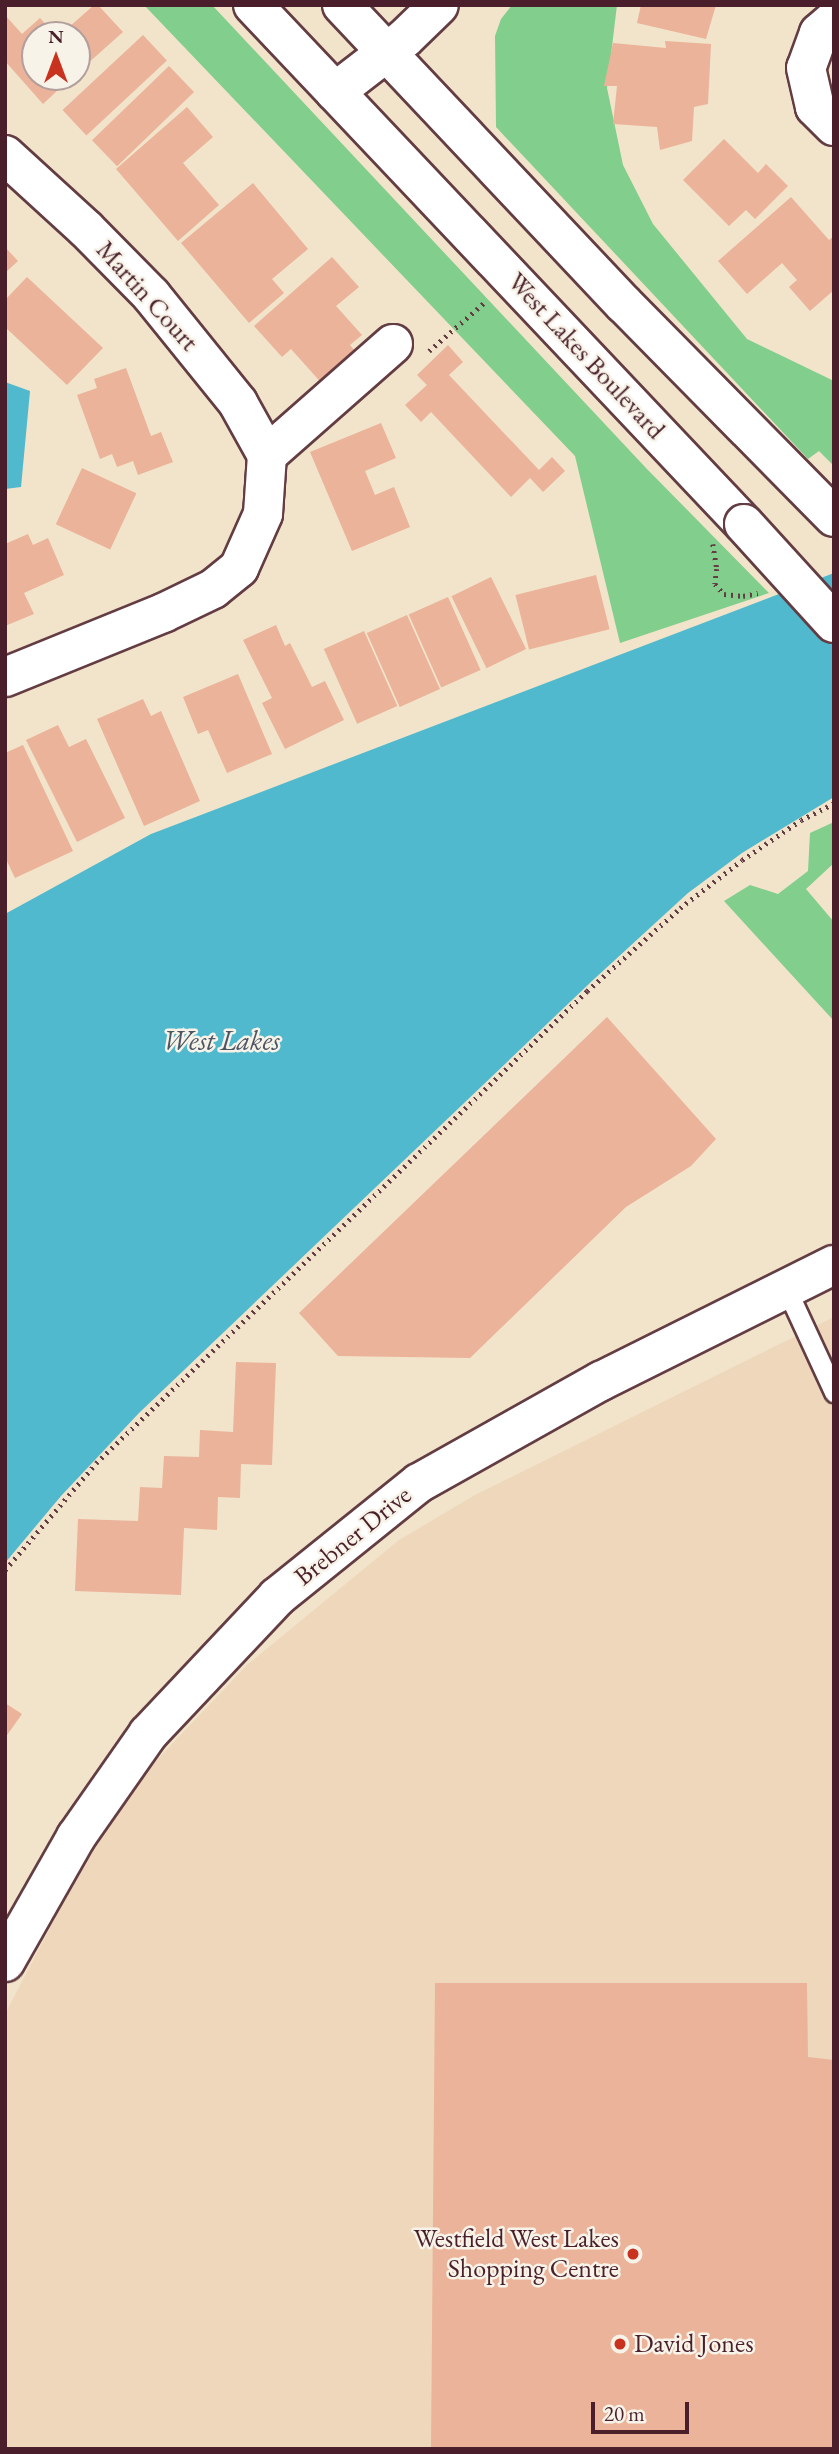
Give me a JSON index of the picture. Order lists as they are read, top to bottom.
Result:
{
  "streets": {
    "street": ["Martin Court", "West Lakes Boulevard", "Brebner Drive"]
  },
  "water": ["West Lakes"],
  "places": ["Westfield West Lakes Shopping Centre", "David Jones"],
  "scale_bar": "20 m",
  "north": "top"
}
